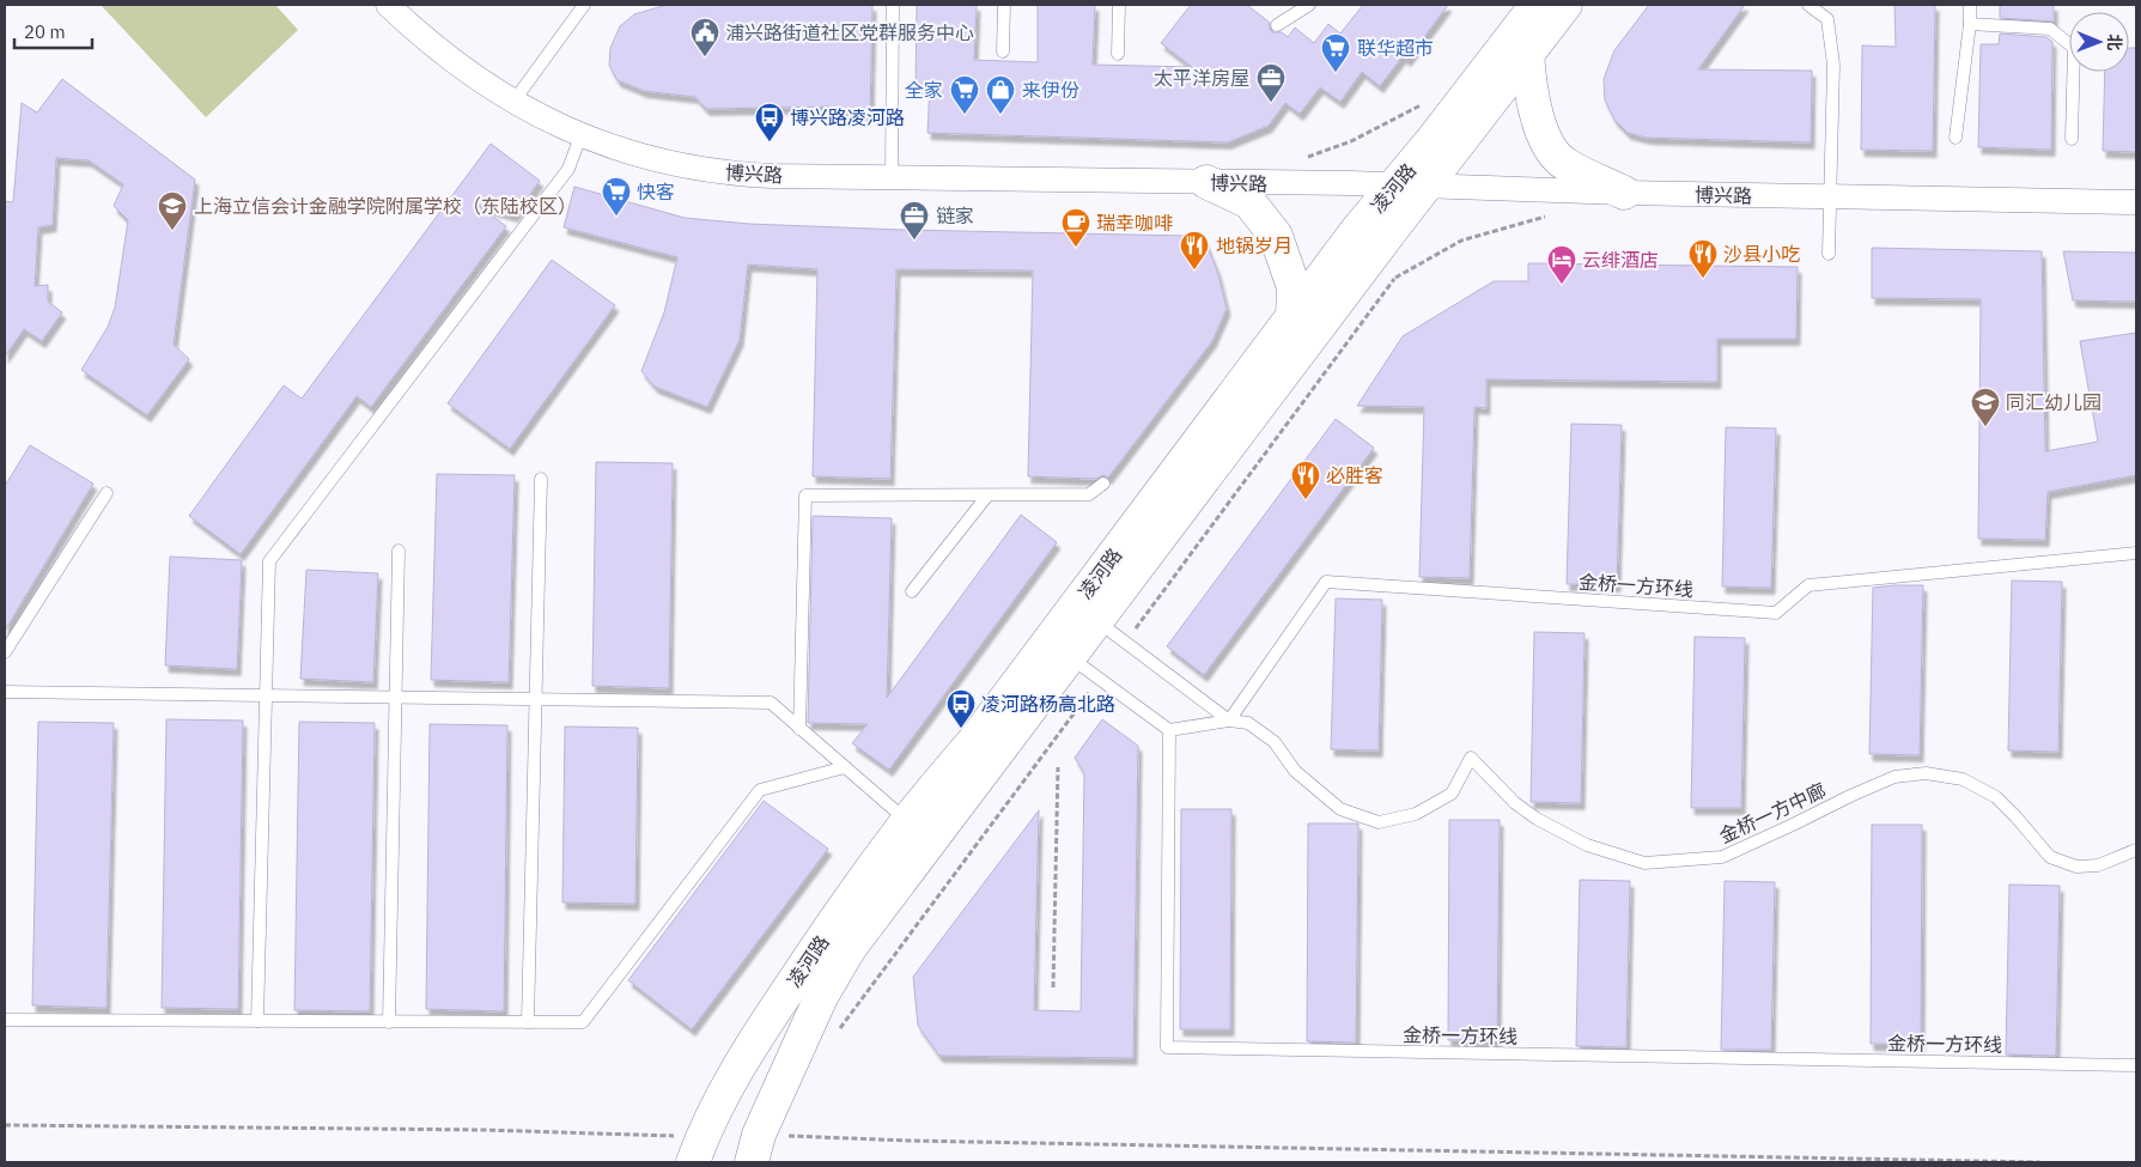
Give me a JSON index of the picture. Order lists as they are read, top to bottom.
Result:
{
  "streets": {
    "street": ["博兴路", "凌河路"],
    "lane": ["金桥一方环线", "金桥一方中廊"]
  },
  "crossings": [
    ["博兴路", "凌河路"],
    ["金桥一方环线", "金桥一方中廊"]
  ],
  "places": {
    "public building": ["浦兴路街道社区党群服务中心"],
    "supermarket": ["联华超市", "全家", "快客"],
    "office": ["太平洋房屋", "链家"],
    "shop": ["来伊份"],
    "bus stop": ["博兴路凌河路", "凌河路杨高北路"],
    "school or university": ["上海立信会计金融学院附属学校（东陆校区）", "同汇幼儿园"],
    "cafe": ["瑞幸咖啡"],
    "restaurant": ["地锅岁月", "沙县小吃", "必胜客"],
    "hotel": ["云绯酒店"]
  },
  "scale_bar": "20 m",
  "north": "right"
}
